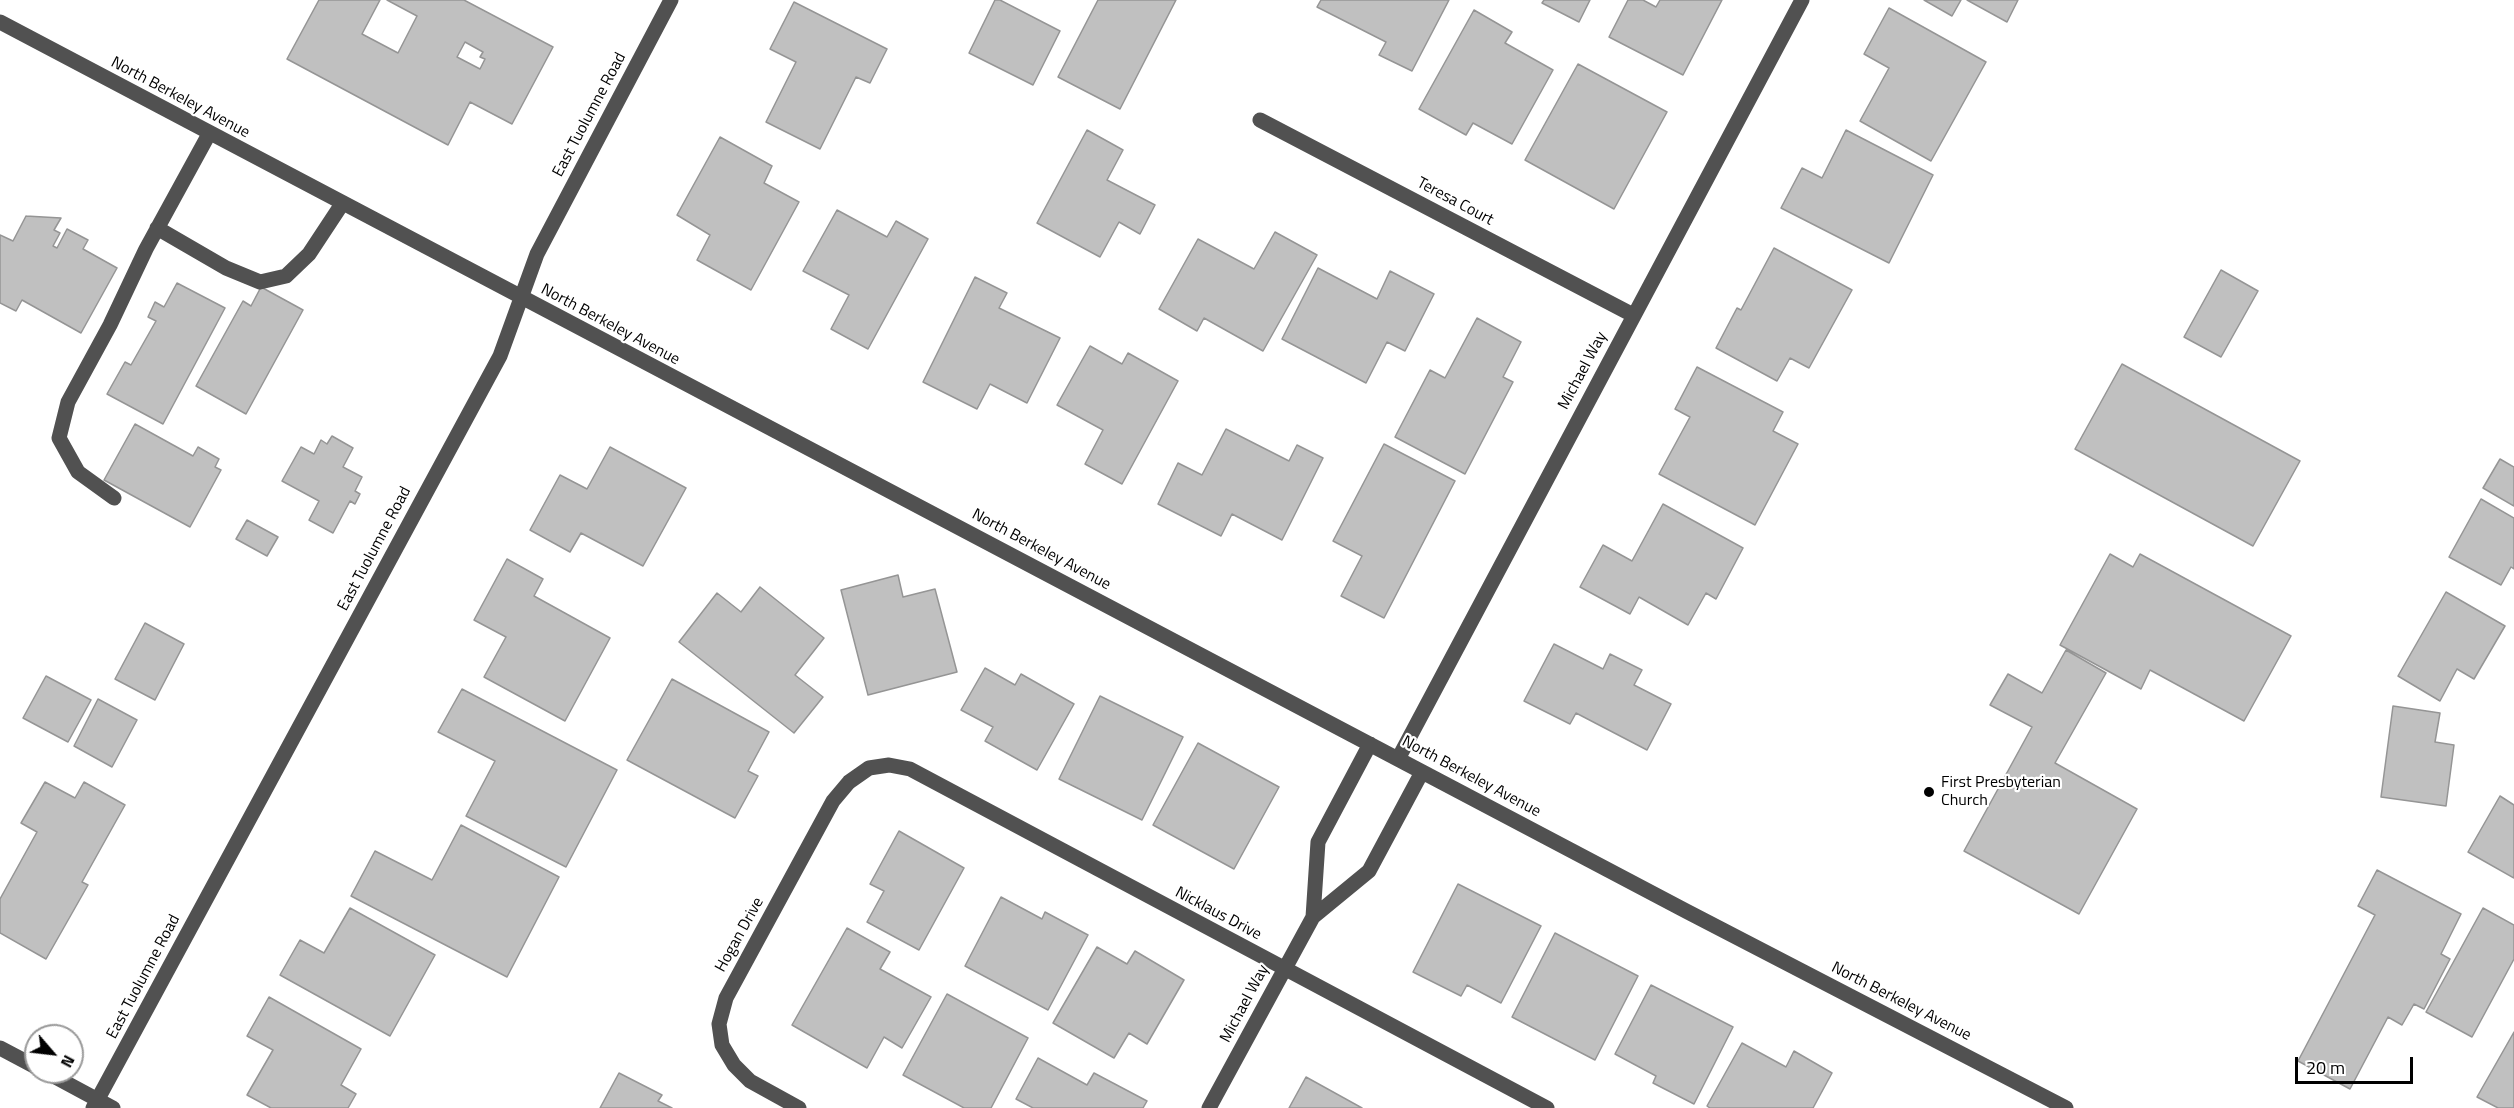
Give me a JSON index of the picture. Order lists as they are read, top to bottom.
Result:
{
  "streets": {
    "street": [
      "North Berkeley Avenue",
      "East Tuolumne Road",
      "Teresa Court",
      "Michael Way",
      "Nicklaus Drive",
      "Hogan Drive"
    ]
  },
  "crossings": [
    ["North Berkeley Avenue", "East Tuolumne Road"],
    ["North Berkeley Avenue", "Michael Way"],
    ["Teresa Court", "Michael Way"],
    ["Michael Way", "Nicklaus Drive"],
    ["Nicklaus Drive", "Hogan Drive"]
  ],
  "places": ["First Presbyterian Church"],
  "scale_bar": "20 m",
  "north": "bottom right"
}
